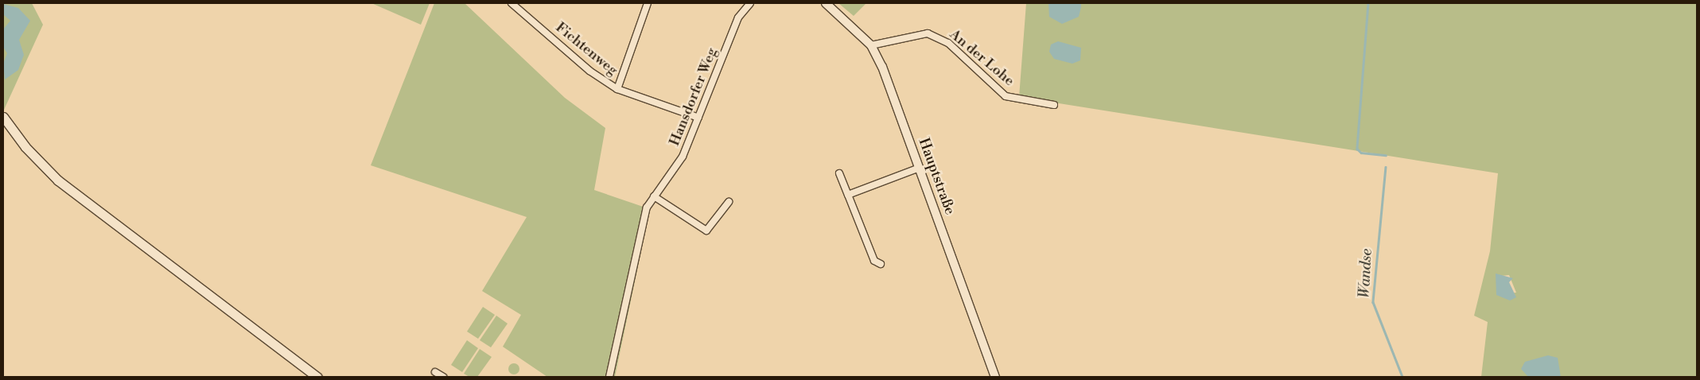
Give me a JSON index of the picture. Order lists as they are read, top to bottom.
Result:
{
  "streets": {
    "street": [
      "Fichtenweg",
      "An der Lohe",
      "Hansdorfer Weg",
      "Hauptstraße"
    ]
  },
  "crossings": [
    ["Fichtenweg", "Hansdorfer Weg"],
    ["An der Lohe", "Hauptstraße"]
  ],
  "water": ["Wandse"]
}
